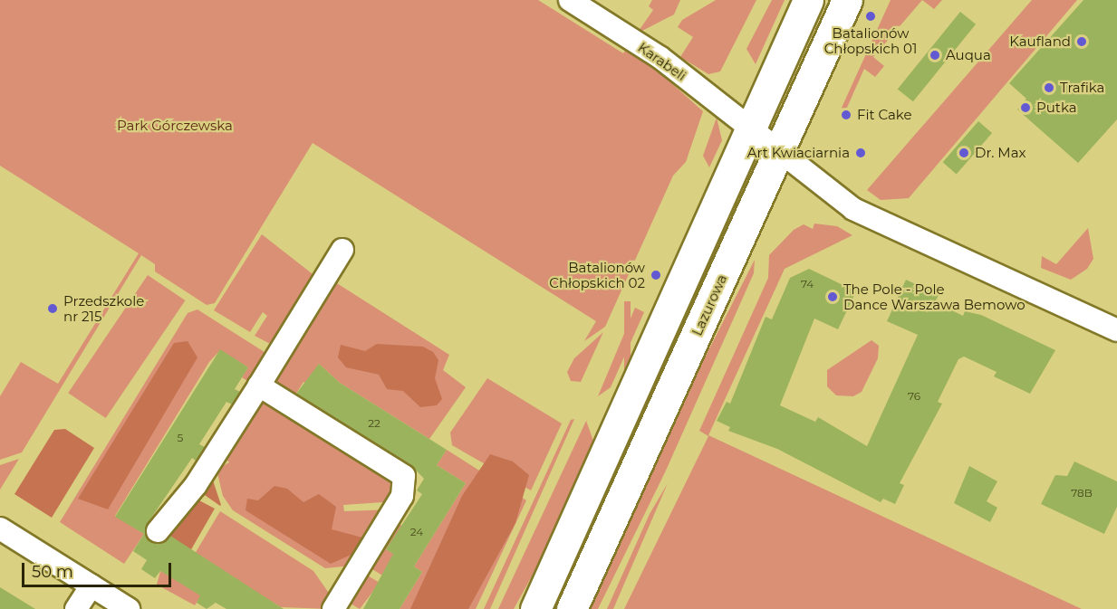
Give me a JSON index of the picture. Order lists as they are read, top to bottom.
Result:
{
  "streets": {
    "main road": ["Lazurowa"],
    "street": ["Karabeli"]
  },
  "crossings": [
    ["Karabeli", "Lazurowa"]
  ],
  "parks": ["Park Górczewska"],
  "places": [
    "Batalionów Chłopskich 01",
    "Kaufland",
    "Auqua",
    "Trafika",
    "Putka",
    "Fit Cake",
    "Art Kwiaciarnia",
    "Dr. Max",
    "Batalionów Chłopskich 02",
    "The Pole - Pole Dance Warszawa Bemowo",
    "Przedszkole nr 215"
  ],
  "house_numbers": [
    "74",
    "76",
    "22",
    "5",
    "78B",
    "24"
  ],
  "scale_bar": "50 m"
}
